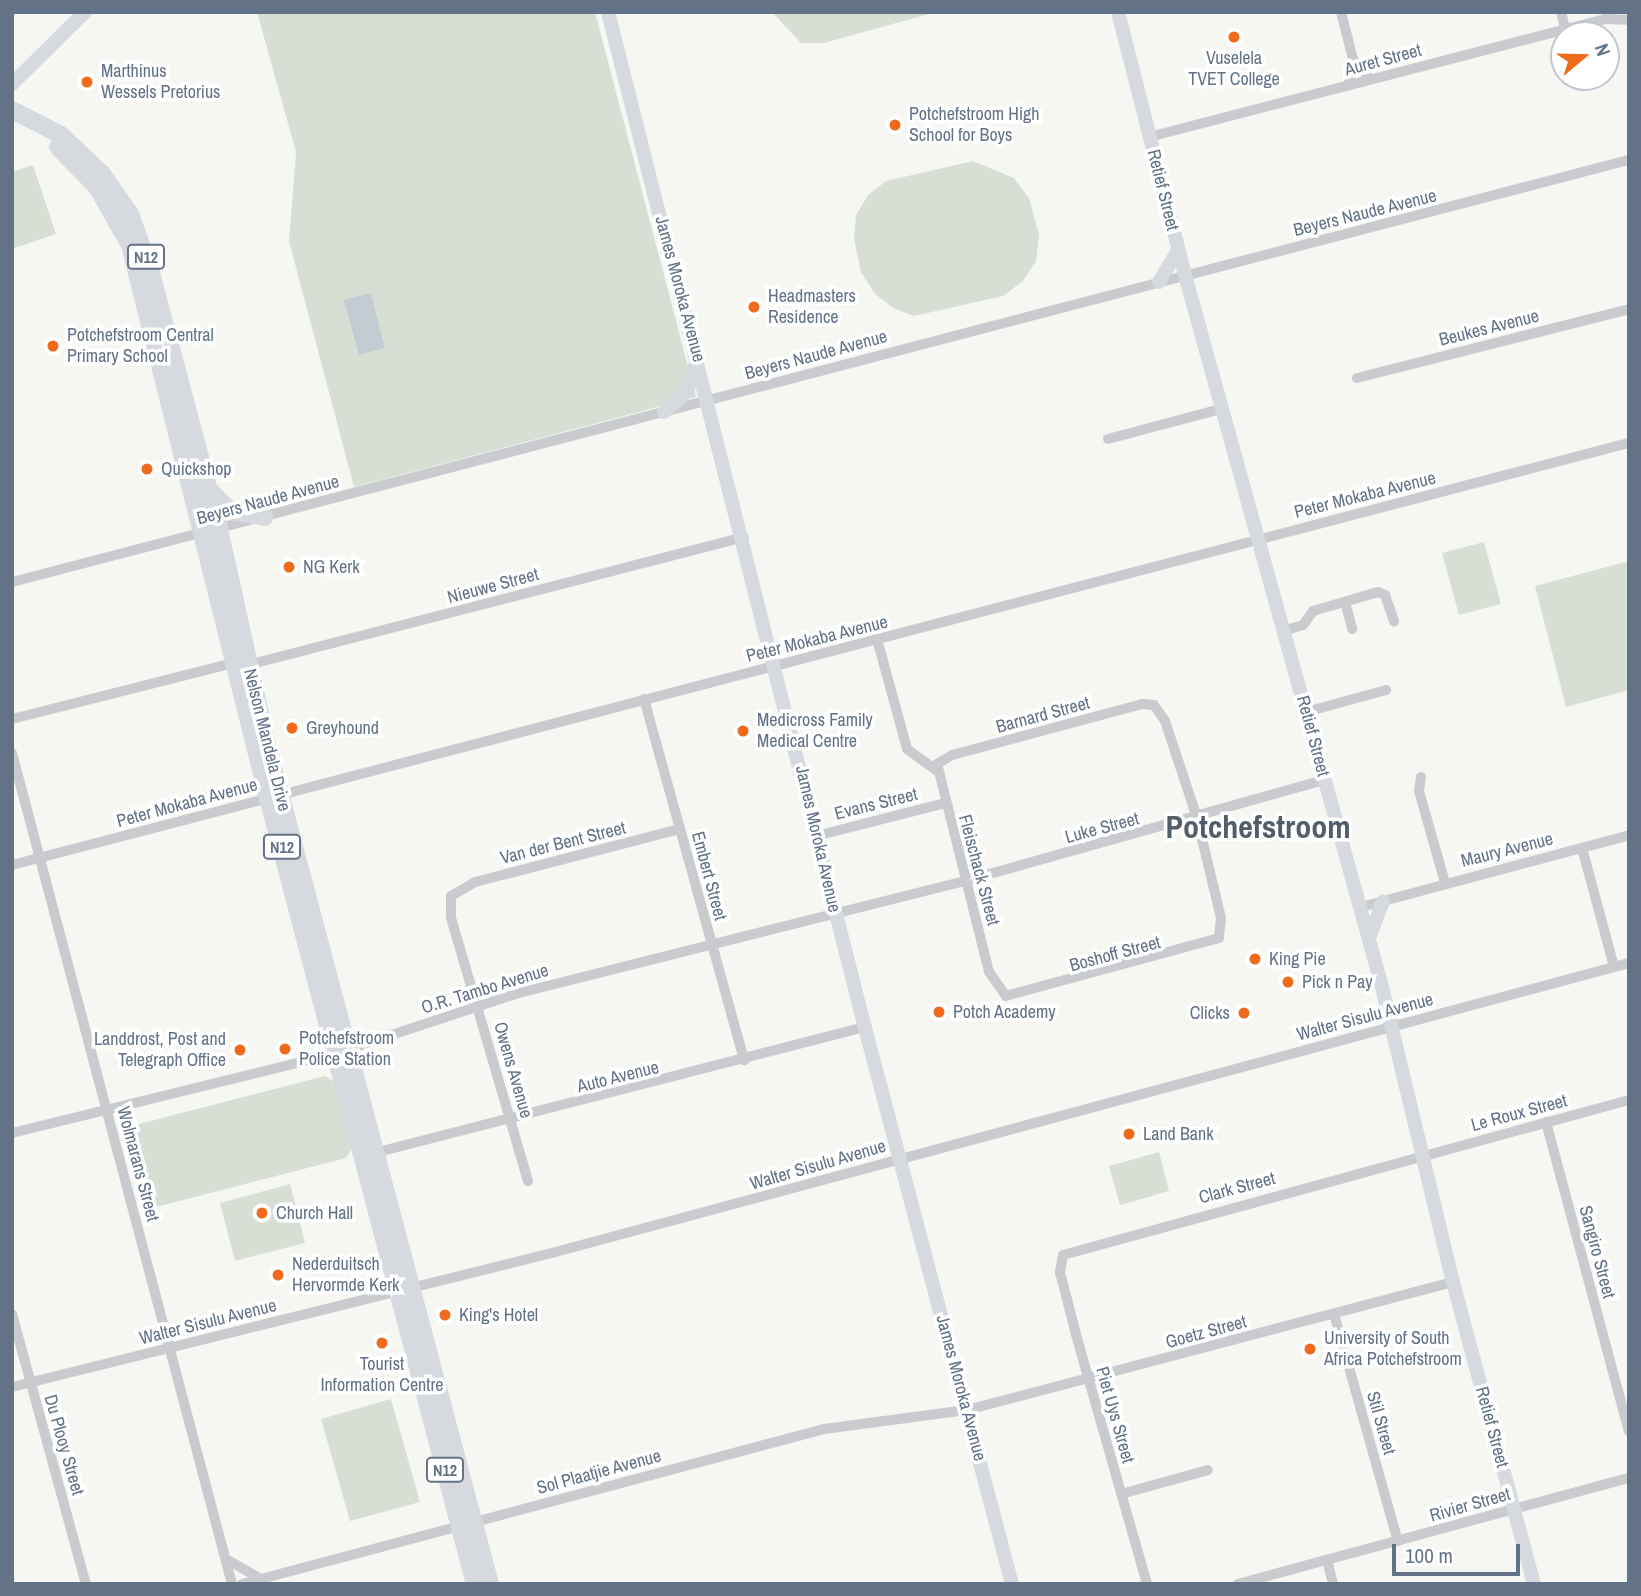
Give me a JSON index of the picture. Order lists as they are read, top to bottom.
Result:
{
  "streets": {
    "highway": ["N12", "Nelson Mandela Drive"],
    "street": [
      "Auret Street",
      "Retief Street",
      "Beyers Naude Avenue",
      "James Moroka Avenue",
      "Beukes Avenue",
      "Peter Mokaba Avenue",
      "Nieuwe Street",
      "Barnard Street",
      "Evans Street",
      "Luke Street",
      "Van der Bent Street",
      "Maury Avenue",
      "Fleischack Street",
      "Embert Street",
      "Boshoff Street",
      "O.R. Tambo Avenue",
      "Walter Sisulu Avenue",
      "Owens Avenue",
      "Auto Avenue",
      "Le Roux Street",
      "Wolmarans Street",
      "Clark Street",
      "Sangiro Street",
      "Goetz Street",
      "Piet Uys Street",
      "Stil Street",
      "Du Plooy Street",
      "Sol Plaatjie Avenue",
      "Rivier Street"
    ]
  },
  "crossings": [
    ["Auret Street", "Retief Street"],
    ["Retief Street", "Beyers Naude Avenue"],
    ["Retief Street", "Peter Mokaba Avenue"],
    ["Retief Street", "Luke Street"],
    ["Retief Street", "Maury Avenue"],
    ["Retief Street", "Walter Sisulu Avenue"],
    ["Retief Street", "Le Roux Street"],
    ["Retief Street", "Clark Street"],
    ["Retief Street", "Goetz Street"],
    ["Retief Street", "Rivier Street"],
    ["Beyers Naude Avenue", "James Moroka Avenue"],
    ["Beyers Naude Avenue", "Nelson Mandela Drive"],
    ["James Moroka Avenue", "Peter Mokaba Avenue"],
    ["James Moroka Avenue", "Nieuwe Street"],
    ["James Moroka Avenue", "Evans Street"],
    ["James Moroka Avenue", "O.R. Tambo Avenue"],
    ["James Moroka Avenue", "Walter Sisulu Avenue"],
    ["James Moroka Avenue", "Auto Avenue"],
    ["James Moroka Avenue", "Goetz Street"],
    ["James Moroka Avenue", "Sol Plaatjie Avenue"],
    ["Peter Mokaba Avenue", "Nelson Mandela Drive"],
    ["Peter Mokaba Avenue", "Embert Street"],
    ["Peter Mokaba Avenue", "Wolmarans Street"],
    ["Nieuwe Street", "Nelson Mandela Drive"],
    ["Barnard Street", "Luke Street"],
    ["Barnard Street", "Fleischack Street"],
    ["Barnard Street", "Boshoff Street"],
    ["Nelson Mandela Drive", "O.R. Tambo Avenue"],
    ["Nelson Mandela Drive", "Walter Sisulu Avenue"],
    ["Nelson Mandela Drive", "Auto Avenue"],
    ["Nelson Mandela Drive", "Sol Plaatjie Avenue"],
    ["Evans Street", "Fleischack Street"],
    ["Luke Street", "Fleischack Street"],
    ["Luke Street", "Boshoff Street"],
    ["Luke Street", "O.R. Tambo Avenue"],
    ["Van der Bent Street", "Embert Street"],
    ["Van der Bent Street", "Owens Avenue"],
    ["Maury Avenue", "Walter Sisulu Avenue"],
    ["Fleischack Street", "Boshoff Street"],
    ["Fleischack Street", "O.R. Tambo Avenue"],
    ["Embert Street", "O.R. Tambo Avenue"],
    ["Embert Street", "Auto Avenue"],
    ["O.R. Tambo Avenue", "Owens Avenue"],
    ["O.R. Tambo Avenue", "Wolmarans Street"],
    ["Walter Sisulu Avenue", "Wolmarans Street"],
    ["Walter Sisulu Avenue", "Du Plooy Street"],
    ["Owens Avenue", "Auto Avenue"],
    ["Le Roux Street", "Clark Street"],
    ["Le Roux Street", "Sangiro Street"],
    ["Clark Street", "Piet Uys Street"],
    ["Goetz Street", "Piet Uys Street"],
    ["Goetz Street", "Stil Street"],
    ["Goetz Street", "Sol Plaatjie Avenue"],
    ["Stil Street", "Rivier Street"]
  ],
  "districts": ["Potchefstroom"],
  "places": [
    "Vuselela TVET College",
    "Marthinus Wessels Pretorius",
    "Potchefstroom High School for Boys",
    "Headmasters Residence",
    "Potchefstroom Central Primary School",
    "Quickshop",
    "NG Kerk",
    "Greyhound",
    "Medicross Family Medical Centre",
    "King Pie",
    "Pick n Pay",
    "Potch Academy",
    "Clicks",
    "Potchefstroom Police Station",
    "Landdrost, Post and Telegraph Office",
    "Land Bank",
    "Church Hall",
    "Nederduitsch Hervormde Kerk",
    "King's Hotel",
    "Tourist Information Centre",
    "University of South Africa Potchefstroom"
  ],
  "scale_bar": "100 m",
  "north": "right"
}
